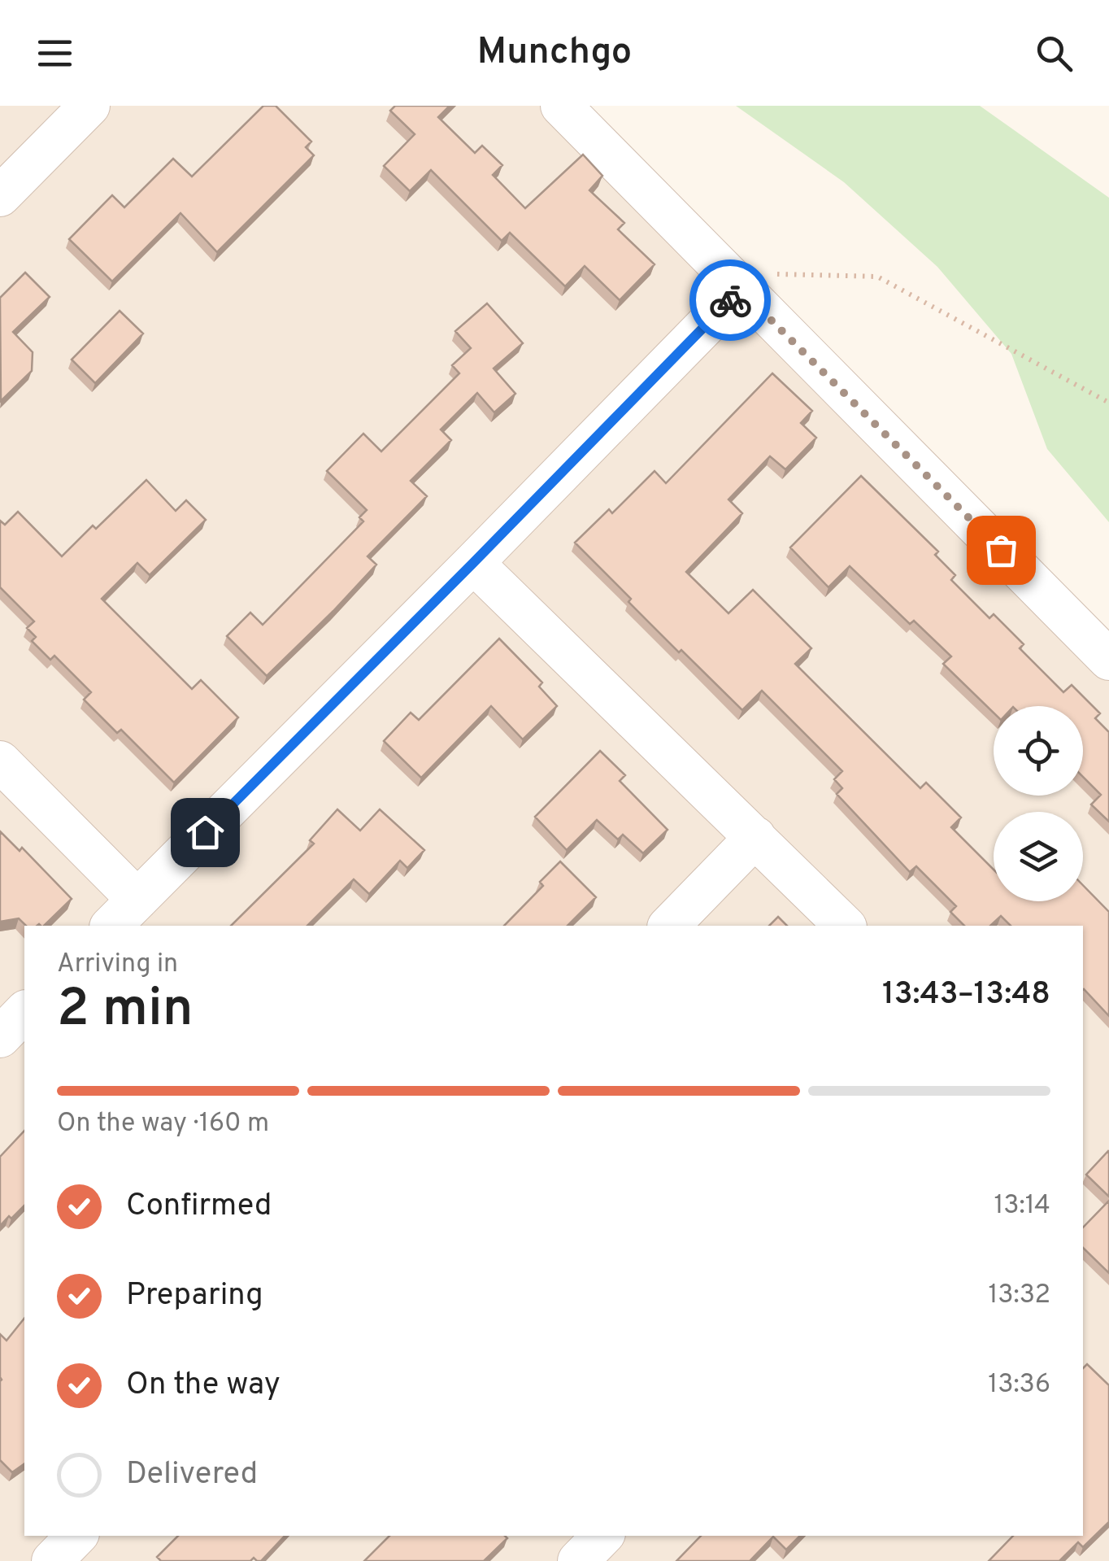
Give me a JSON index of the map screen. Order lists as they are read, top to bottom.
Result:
{
  "page": {
    "header": "Munchgo",
    "heading": ["2 min", "Arriving in", "13:43–13:48"],
    "bar": "On the way · 160 m",
    "list": [
      ["Confirmed", "13:14"],
      ["Preparing", "13:32"],
      ["On the way", "13:36"],
      "Delivered"
    ]
  }
}
